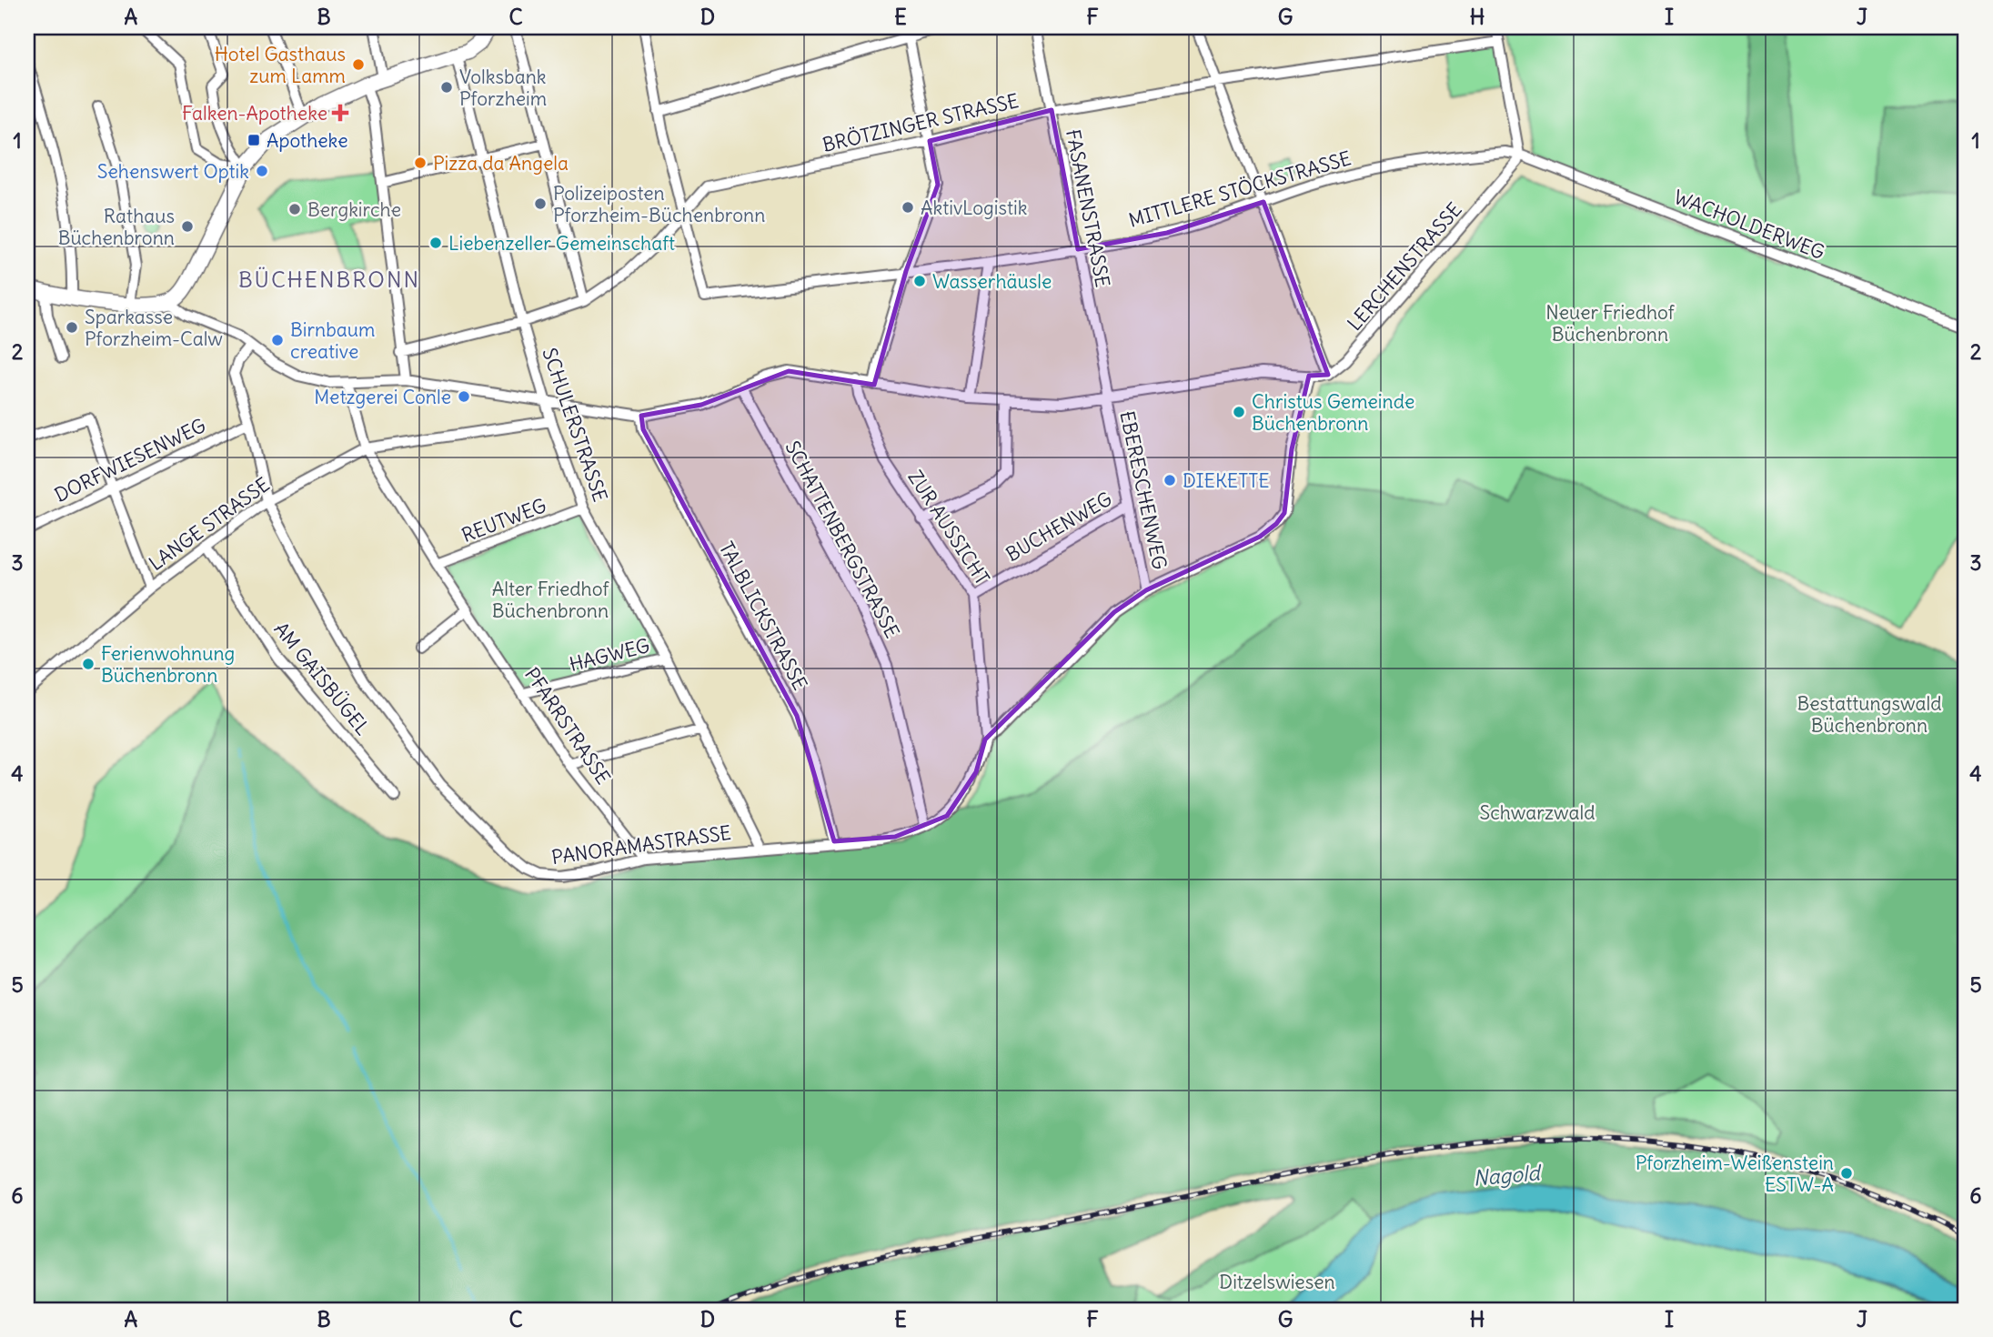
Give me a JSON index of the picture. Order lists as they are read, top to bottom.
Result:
{
  "streets": {
    "street": [
      "BRÖTZINGER STRASSE",
      "MITTLERE STÖCKSTRASSE",
      "FASANENSTRASSE",
      "WACHOLDERWEG",
      "LERCHENSTRASSE",
      "SCHULERSTRASSE",
      "DORFWIESENWEG",
      "EBERESCHENWEG",
      "REUTWEG",
      "LANGE STRASSE",
      "BUCHENWEG",
      "ZUR AUSSICHT",
      "SCHATTENBERGSTRASSE",
      "TALBLICKSTRASSE",
      "HAGWEG",
      "AM GAISBÜGEL",
      "PFARRSTRASSE",
      "PANORAMASTRASSE"
    ]
  },
  "crossings": [
    ["BRÖTZINGER STRASSE", "MITTLERE STÖCKSTRASSE"],
    ["BRÖTZINGER STRASSE", "FASANENSTRASSE"],
    ["BRÖTZINGER STRASSE", "SCHULERSTRASSE"],
    ["MITTLERE STÖCKSTRASSE", "FASANENSTRASSE"],
    ["MITTLERE STÖCKSTRASSE", "WACHOLDERWEG"],
    ["MITTLERE STÖCKSTRASSE", "LERCHENSTRASSE"],
    ["FASANENSTRASSE", "EBERESCHENWEG"],
    ["WACHOLDERWEG", "LERCHENSTRASSE"],
    ["SCHULERSTRASSE", "REUTWEG"],
    ["SCHULERSTRASSE", "LANGE STRASSE"],
    ["SCHULERSTRASSE", "HAGWEG"],
    ["SCHULERSTRASSE", "PANORAMASTRASSE"],
    ["DORFWIESENWEG", "PANORAMASTRASSE"],
    ["EBERESCHENWEG", "BUCHENWEG"],
    ["REUTWEG", "PFARRSTRASSE"],
    ["LANGE STRASSE", "AM GAISBÜGEL"],
    ["LANGE STRASSE", "PFARRSTRASSE"],
    ["LANGE STRASSE", "PANORAMASTRASSE"],
    ["BUCHENWEG", "ZUR AUSSICHT"],
    ["ZUR AUSSICHT", "PANORAMASTRASSE"],
    ["SCHATTENBERGSTRASSE", "PANORAMASTRASSE"],
    ["TALBLICKSTRASSE", "PANORAMASTRASSE"],
    ["HAGWEG", "PFARRSTRASSE"],
    ["PFARRSTRASSE", "PANORAMASTRASSE"]
  ],
  "districts": ["BÜCHENBRONN"],
  "water": ["Nagold"],
  "parks": [
    "Neuer Friedhof Büchenbronn",
    "Alter Friedhof Büchenbronn",
    "Bestattungswald Büchenbronn",
    "Schwarzwald",
    "Ditzelswiesen"
  ],
  "places": {
    "other": [
      "Hotel Gasthaus zum Lamm",
      "Volksbank Pforzheim",
      "Pizza da Angela",
      "Sehenswert Optik",
      "Polizeiposten Pforzheim-Büchenbronn",
      "AktivLogistik",
      "Bergkirche",
      "Rathaus Büchenbronn",
      "Liebenzeller Gemeinschaft",
      "Wasserhäusle",
      "Sparkasse Pforzheim-Calw",
      "Birnbaum creative",
      "Metzgerei Conle",
      "Christus Gemeinde Büchenbronn",
      "DIEKETTE",
      "Ferienwohnung Büchenbronn",
      "Pforzheim-Weißenstein ESTW-A"
    ],
    "health": ["Falken-Apotheke"],
    "transit": ["Apotheke"]
  },
  "grid": {
    "columns": [
      "A",
      "B",
      "C",
      "D",
      "E",
      "F",
      "G",
      "H",
      "I",
      "J"
    ],
    "rows": [
      "1",
      "2",
      "3",
      "4",
      "5",
      "6"
    ]
  }
}
